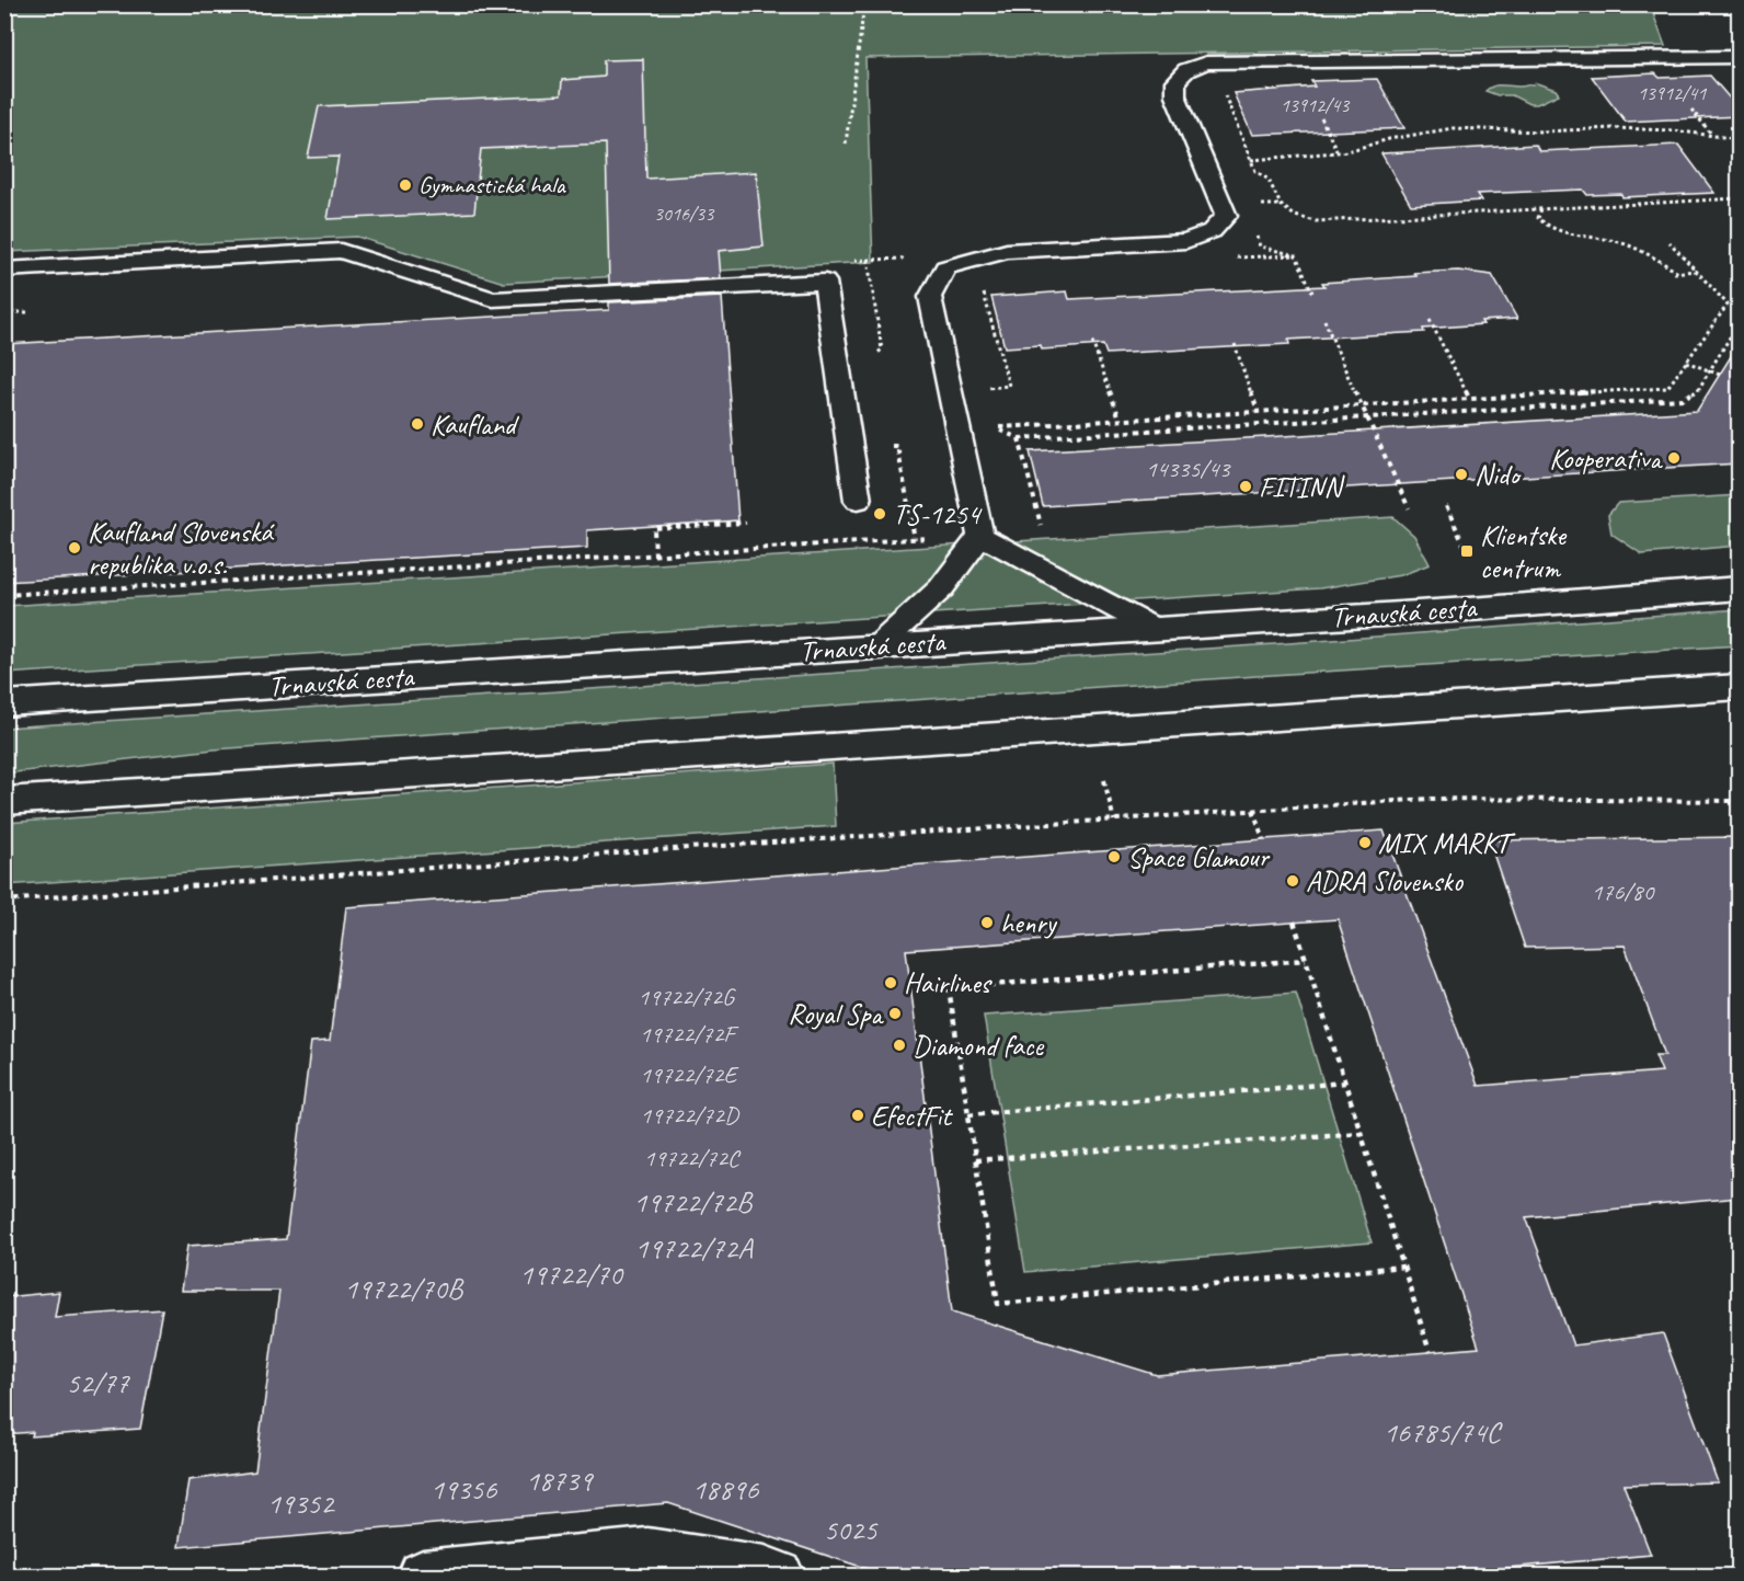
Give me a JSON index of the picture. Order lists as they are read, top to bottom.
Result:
{
  "streets": {
    "main road": ["Trnavská cesta"]
  },
  "places": {
    "other": [
      "Gymnastická hala",
      "Kaufland",
      "Kooperativa",
      "Nido",
      "FITINN",
      "TS-1254",
      "Kaufland Slovenská republika v.o.s.",
      "MIX MARKT",
      "Space Glamour",
      "ADRA Slovensko",
      "henry",
      "Hairlines",
      "Royal Spa",
      "Diamond face",
      "EfectFit"
    ],
    "transit": ["Klientske centrum"]
  },
  "house_numbers": [
    "13912/41",
    "13912/43",
    "3016/33",
    "14335/43",
    "176/80",
    "19722/72G",
    "19722/72F",
    "19722/72E",
    "19722/72D",
    "19722/72C",
    "19722/72B",
    "19722/72A",
    "19722/70",
    "19722/70B",
    "52/77",
    "16785/74C",
    "18739",
    "19356",
    "18896",
    "19352",
    "5025"
  ]
}
